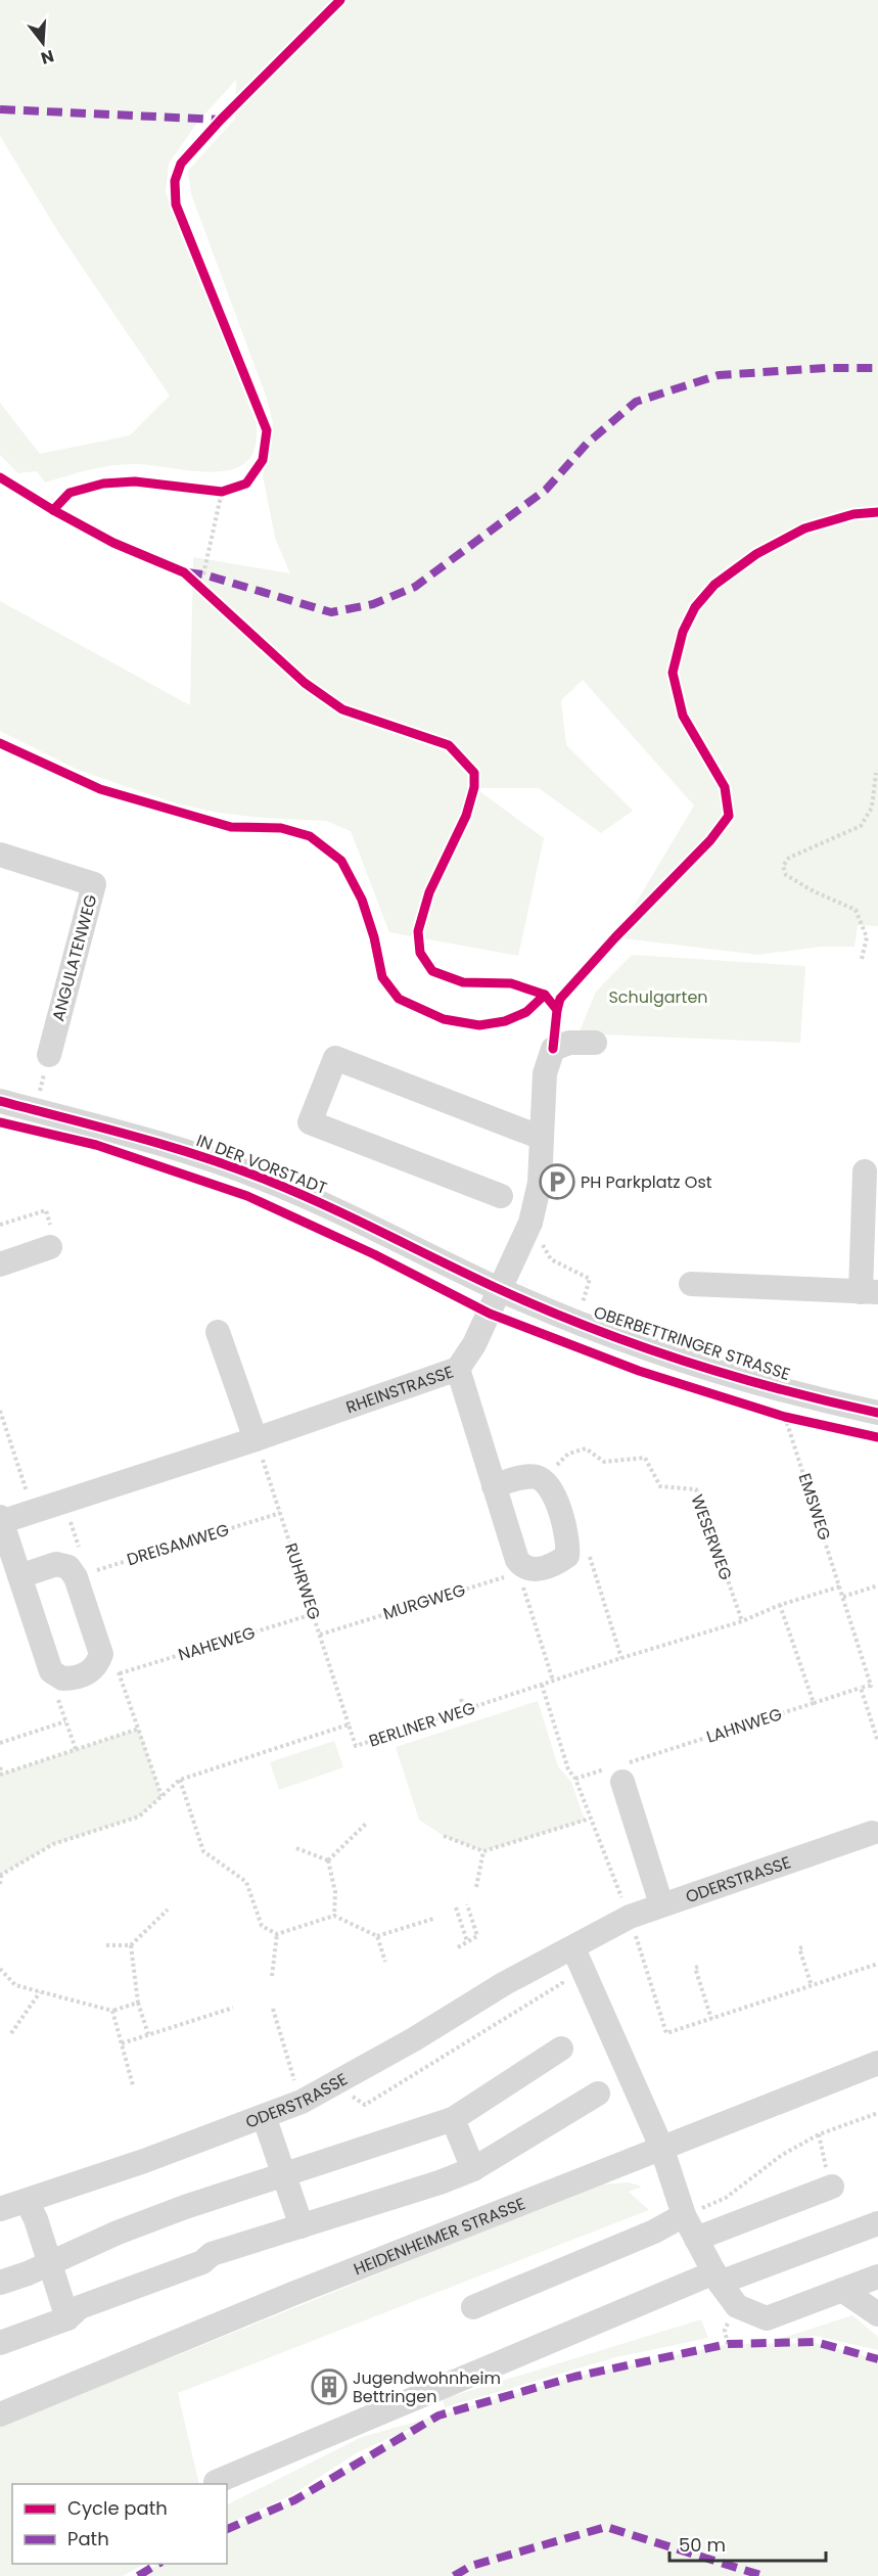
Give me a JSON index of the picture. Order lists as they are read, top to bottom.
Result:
{
  "streets": {
    "street": [
      "ANGULATENWEG",
      "IN DER VORSTADT",
      "OBERBETTRINGER STRASSE",
      "RHEINSTRASSE",
      "ODERSTRASSE",
      "HEIDENHEIMER STRASSE"
    ],
    "path": [
      "EMSWEG",
      "WESERWEG",
      "DREISAMWEG",
      "RUHRWEG",
      "MURGWEG",
      "NAHEWEG",
      "BERLINER WEG",
      "LAHNWEG"
    ]
  },
  "crossings": [
    ["IN DER VORSTADT", "OBERBETTRINGER STRASSE"],
    ["IN DER VORSTADT", "RHEINSTRASSE"],
    ["OBERBETTRINGER STRASSE", "RHEINSTRASSE"],
    ["RHEINSTRASSE", "RUHRWEG"],
    ["EMSWEG", "BERLINER WEG"],
    ["WESERWEG", "BERLINER WEG"],
    ["DREISAMWEG", "RUHRWEG"],
    ["RUHRWEG", "MURGWEG"],
    ["RUHRWEG", "NAHEWEG"],
    ["RUHRWEG", "BERLINER WEG"]
  ],
  "parks": ["Schulgarten"],
  "places": {
    "parking": ["PH Parkplatz Ost"],
    "building": ["Jugendwohnheim Bettringen"]
  },
  "legend": ["Cycle path", "Path"],
  "scale_bar": "50 m",
  "north": "bottom"
}
